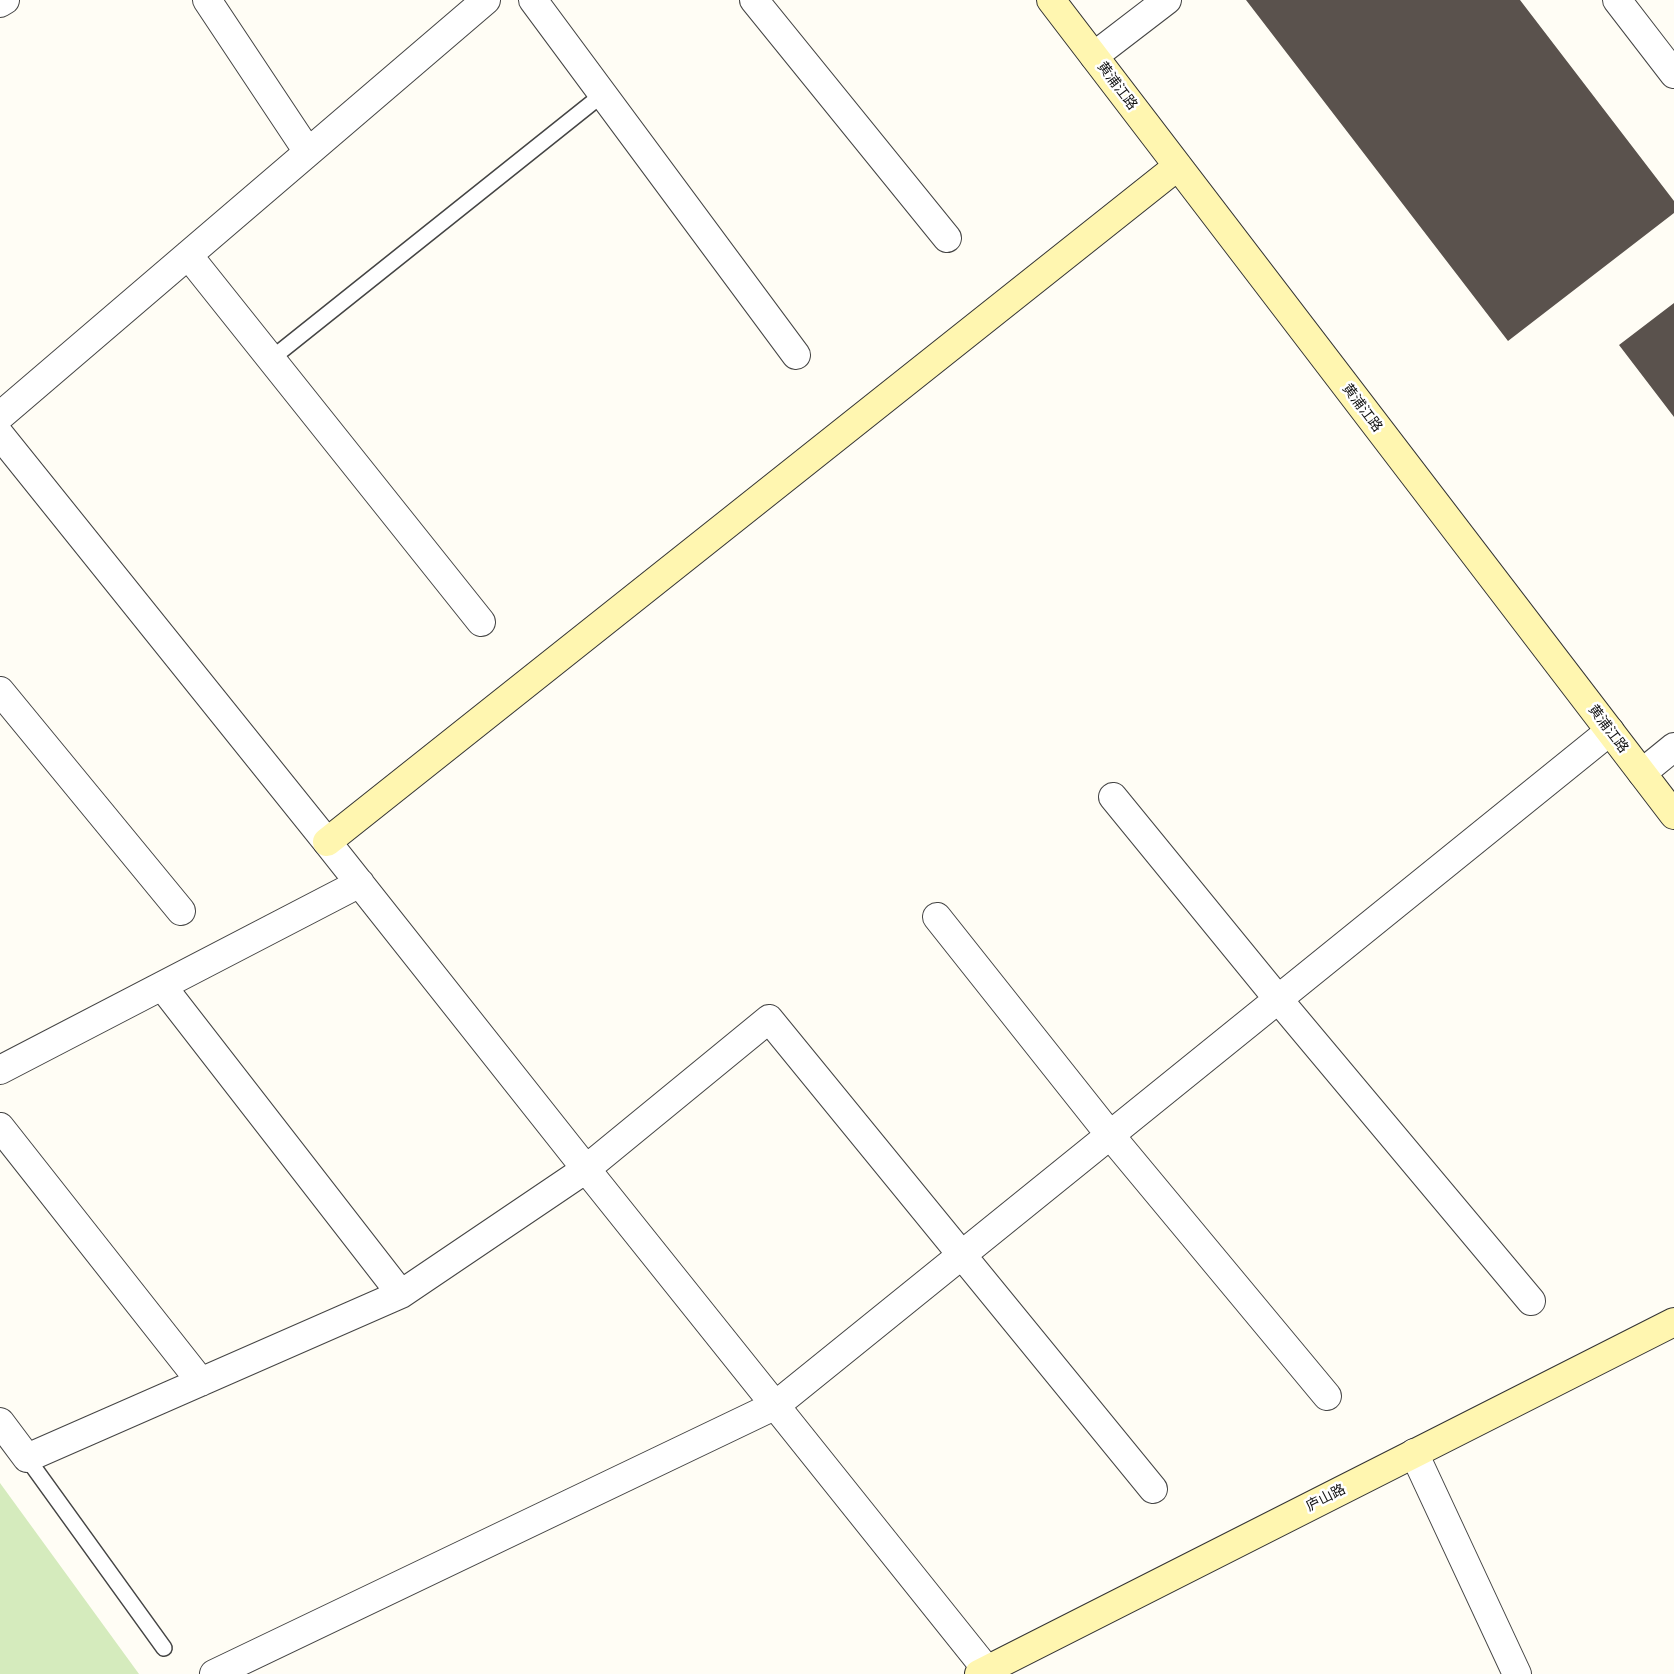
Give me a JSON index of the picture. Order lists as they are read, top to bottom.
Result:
{
  "streets": {
    "street": ["黄浦江路", "庐山路"]
  }
}
